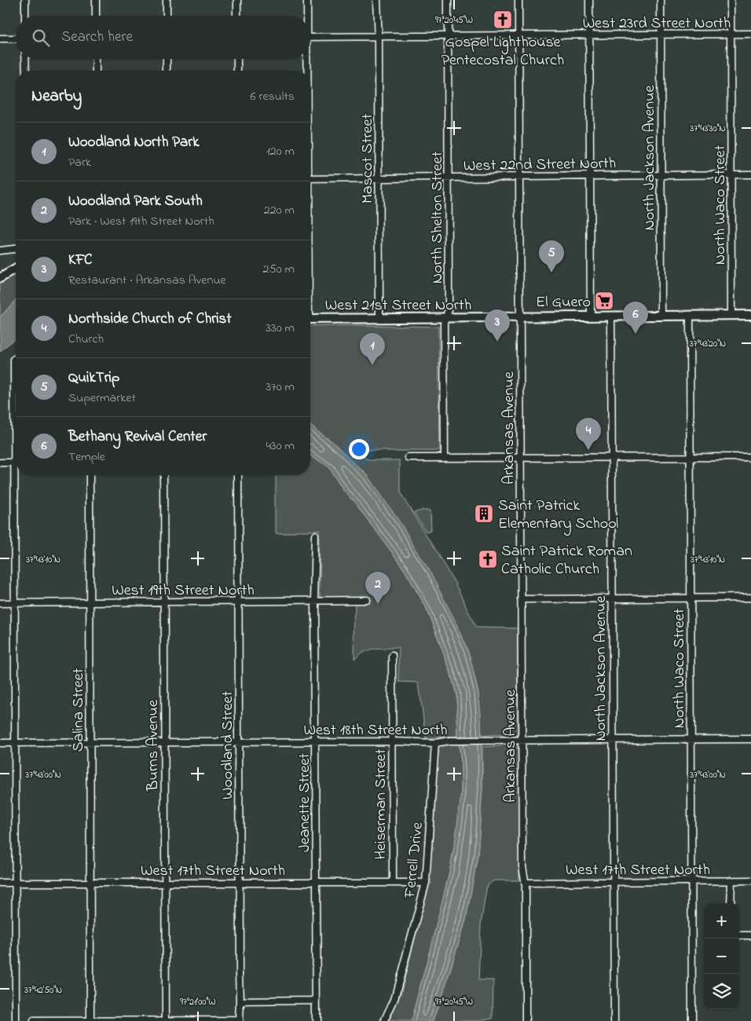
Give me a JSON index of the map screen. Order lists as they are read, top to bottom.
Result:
{
  "streets": {
    "main road": ["West 21st Street North"],
    "street": [
      "West 23rd Street North",
      "North Jackson Avenue",
      "Mascot Street",
      "West 22nd Street North",
      "North Waco Street",
      "North Shelton Street",
      "Arkansas Avenue",
      "West 19th Street North",
      "Salina Street",
      "West 18th Street North",
      "Burns Avenue",
      "Woodland Street",
      "Jeanette Street",
      "Heiserman Street",
      "Ferrell Drive",
      "West 17th Street North"
    ]
  },
  "crossings": [
    ["West 23rd Street North", "North Jackson Avenue"],
    ["West 23rd Street North", "Mascot Street"],
    ["West 23rd Street North", "North Waco Street"],
    ["West 23rd Street North", "North Shelton Street"],
    ["West 23rd Street North", "Arkansas Avenue"],
    ["North Jackson Avenue", "West 22nd Street North"],
    ["North Jackson Avenue", "West 21st Street North"],
    ["North Jackson Avenue", "West 18th Street North"],
    ["North Jackson Avenue", "West 17th Street North"],
    ["Mascot Street", "West 22nd Street North"],
    ["Mascot Street", "West 21st Street North"],
    ["West 22nd Street North", "North Waco Street"],
    ["West 22nd Street North", "North Shelton Street"],
    ["West 22nd Street North", "Arkansas Avenue"],
    ["North Waco Street", "West 21st Street North"],
    ["North Waco Street", "West 18th Street North"],
    ["North Waco Street", "West 17th Street North"],
    ["North Shelton Street", "West 21st Street North"],
    ["West 21st Street North", "Arkansas Avenue"],
    ["Arkansas Avenue", "West 18th Street North"],
    ["Arkansas Avenue", "West 17th Street North"],
    ["West 19th Street North", "Salina Street"],
    ["West 19th Street North", "Burns Avenue"],
    ["West 19th Street North", "Woodland Street"],
    ["West 19th Street North", "Jeanette Street"],
    ["Salina Street", "West 18th Street North"],
    ["Salina Street", "West 17th Street North"],
    ["West 18th Street North", "Burns Avenue"],
    ["West 18th Street North", "Woodland Street"],
    ["West 18th Street North", "Jeanette Street"],
    ["West 18th Street North", "Heiserman Street"],
    ["West 18th Street North", "Ferrell Drive"],
    ["Burns Avenue", "West 17th Street North"],
    ["Woodland Street", "West 17th Street North"],
    ["Jeanette Street", "West 17th Street North"],
    ["Heiserman Street", "West 17th Street North"],
    ["Ferrell Drive", "West 17th Street North"]
  ],
  "places": {
    "church": ["Gospel Lighthouse Pentecostal Church", "Saint Patrick Roman Catholic Church"],
    "supermarket": ["El Guero"],
    "building": ["Saint Patrick Elementary School"]
  },
  "page": {
    "search": "Search here",
    "heading": ["Nearby", "6 results"],
    "list": [
      {
        "mark": "1",
        "name": "Woodland North Park",
        "note": "Park",
        "value": "120 m"
      },
      {
        "mark": "2",
        "name": "Woodland Park South",
        "note": "Park · West 19th Street North",
        "value": "220 m"
      },
      {
        "mark": "3",
        "name": "KFC",
        "note": "Restaurant · Arkansas Avenue",
        "value": "250 m"
      },
      {
        "mark": "4",
        "name": "Northside Church of Christ",
        "note": "Church",
        "value": "330 m"
      },
      {
        "mark": "5",
        "name": "QuikTrip",
        "note": "Supermarket",
        "value": "370 m"
      },
      {
        "mark": "6",
        "name": "Bethany Revival Center",
        "note": "Temple",
        "value": "430 m"
      }
    ],
    "pins": [
      "5",
      "6",
      "3",
      "1",
      "4",
      "2"
    ],
    "map_buttons": ["+", "−"]
  },
  "coordinates": [
    "97°20'45\"W",
    "37°43'30\"N",
    "37°43'20\"N",
    "37°43'10\"N",
    "37°43'00\"N",
    "37°42'50\"N",
    "97°21'00\"W"
  ]
}
